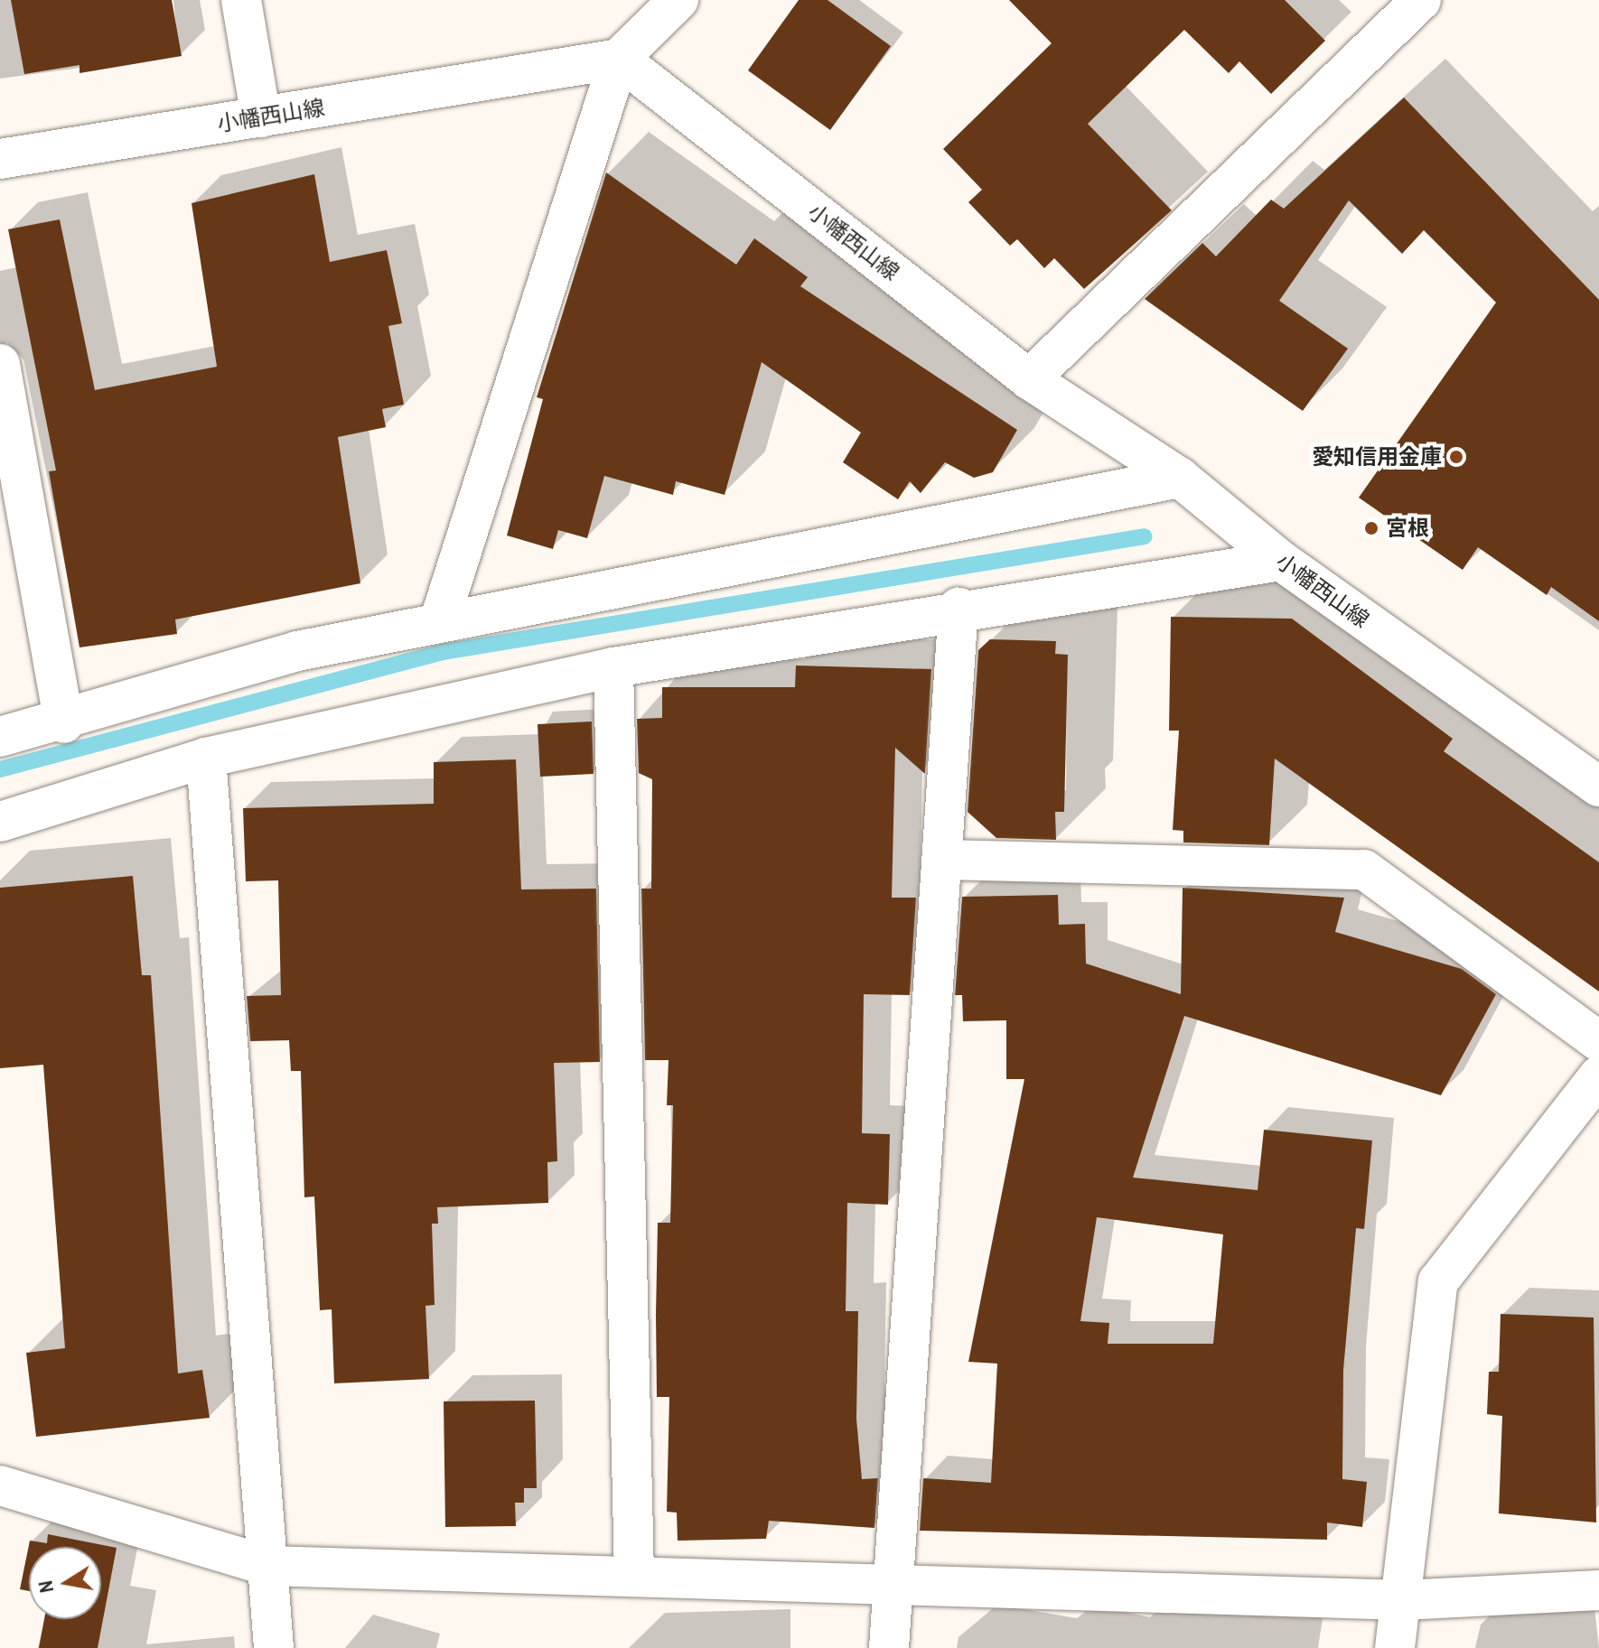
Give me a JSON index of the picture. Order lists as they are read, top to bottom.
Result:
{
  "streets": {
    "street": ["小幡西山線"]
  },
  "places": ["愛知信用金庫", "宮根"],
  "north": "left"
}
